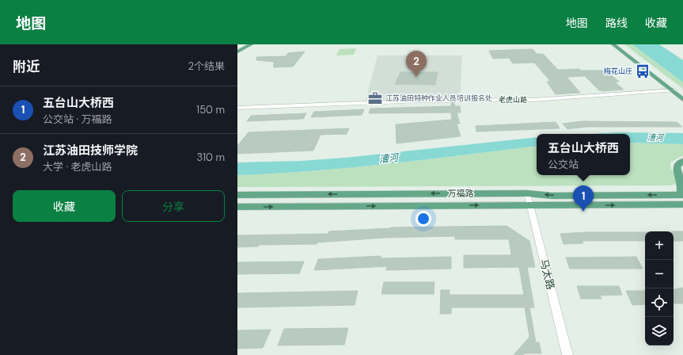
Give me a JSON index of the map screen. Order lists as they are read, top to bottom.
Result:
{
  "streets": {
    "main road": ["万福路"],
    "street": ["老虎山路", "马太路"]
  },
  "crossings": [
    ["万福路", "马太路"]
  ],
  "water": ["漕河"],
  "places": {
    "bus stop": ["梅花山庄"],
    "office": ["江苏油田特种作业人员培训报名处"]
  },
  "page": {
    "header": "地图",
    "nav": ["地图", "路线", "收藏"],
    "heading": ["附近", "2个结果"],
    "pins": ["2", "1"],
    "list": [
      {
        "mark": "1",
        "name": "五台山大桥西",
        "note": "公交站 · 万福路",
        "value": "150 m"
      },
      {
        "mark": "2",
        "name": "江苏油田技师学院",
        "note": "大学 · 老虎山路",
        "value": "310 m"
      }
    ],
    "popup": ["五台山大桥西", "公交站"],
    "buttons": ["收藏", "分享"],
    "map_buttons": ["+", "−"]
  }
}
